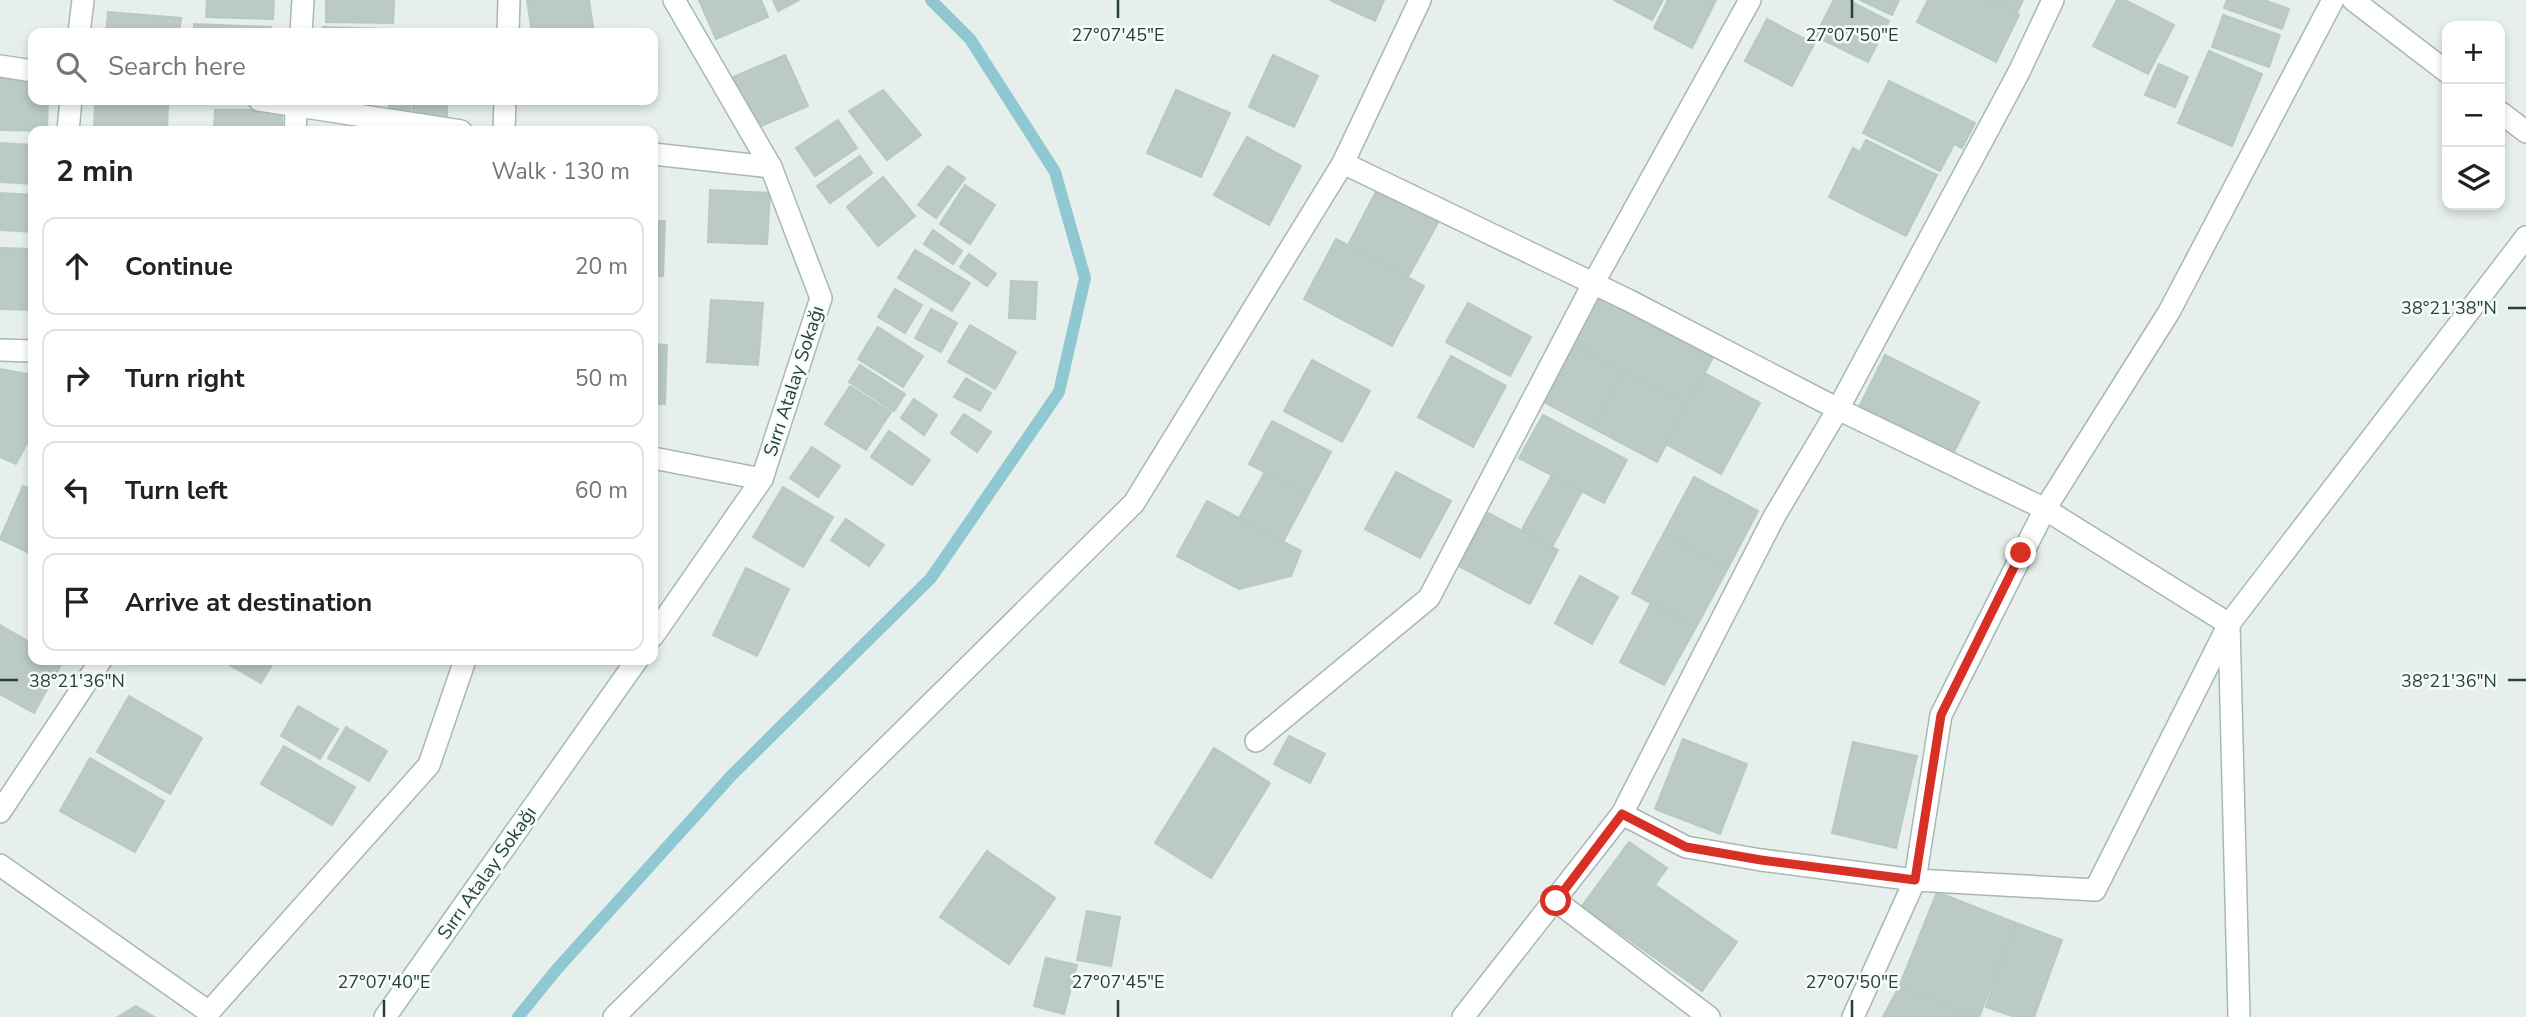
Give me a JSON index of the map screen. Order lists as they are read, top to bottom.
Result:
{
  "streets": {
    "street": ["Sırrı Atalay Sokağı"]
  },
  "page": {
    "map_buttons": ["+", "−"],
    "search": "Search here",
    "heading": ["2 min", "Walk · 130 m"],
    "list": [
      ["Continue", "20 m"],
      ["Turn right", "50 m"],
      ["Turn left", "60 m"],
      "Arrive at destination"
    ]
  },
  "coordinates": [
    "27°07'45\"E",
    "27°07'50\"E",
    "38°21'38\"N",
    "38°21'36\"N",
    "27°07'40\"E"
  ]
}
